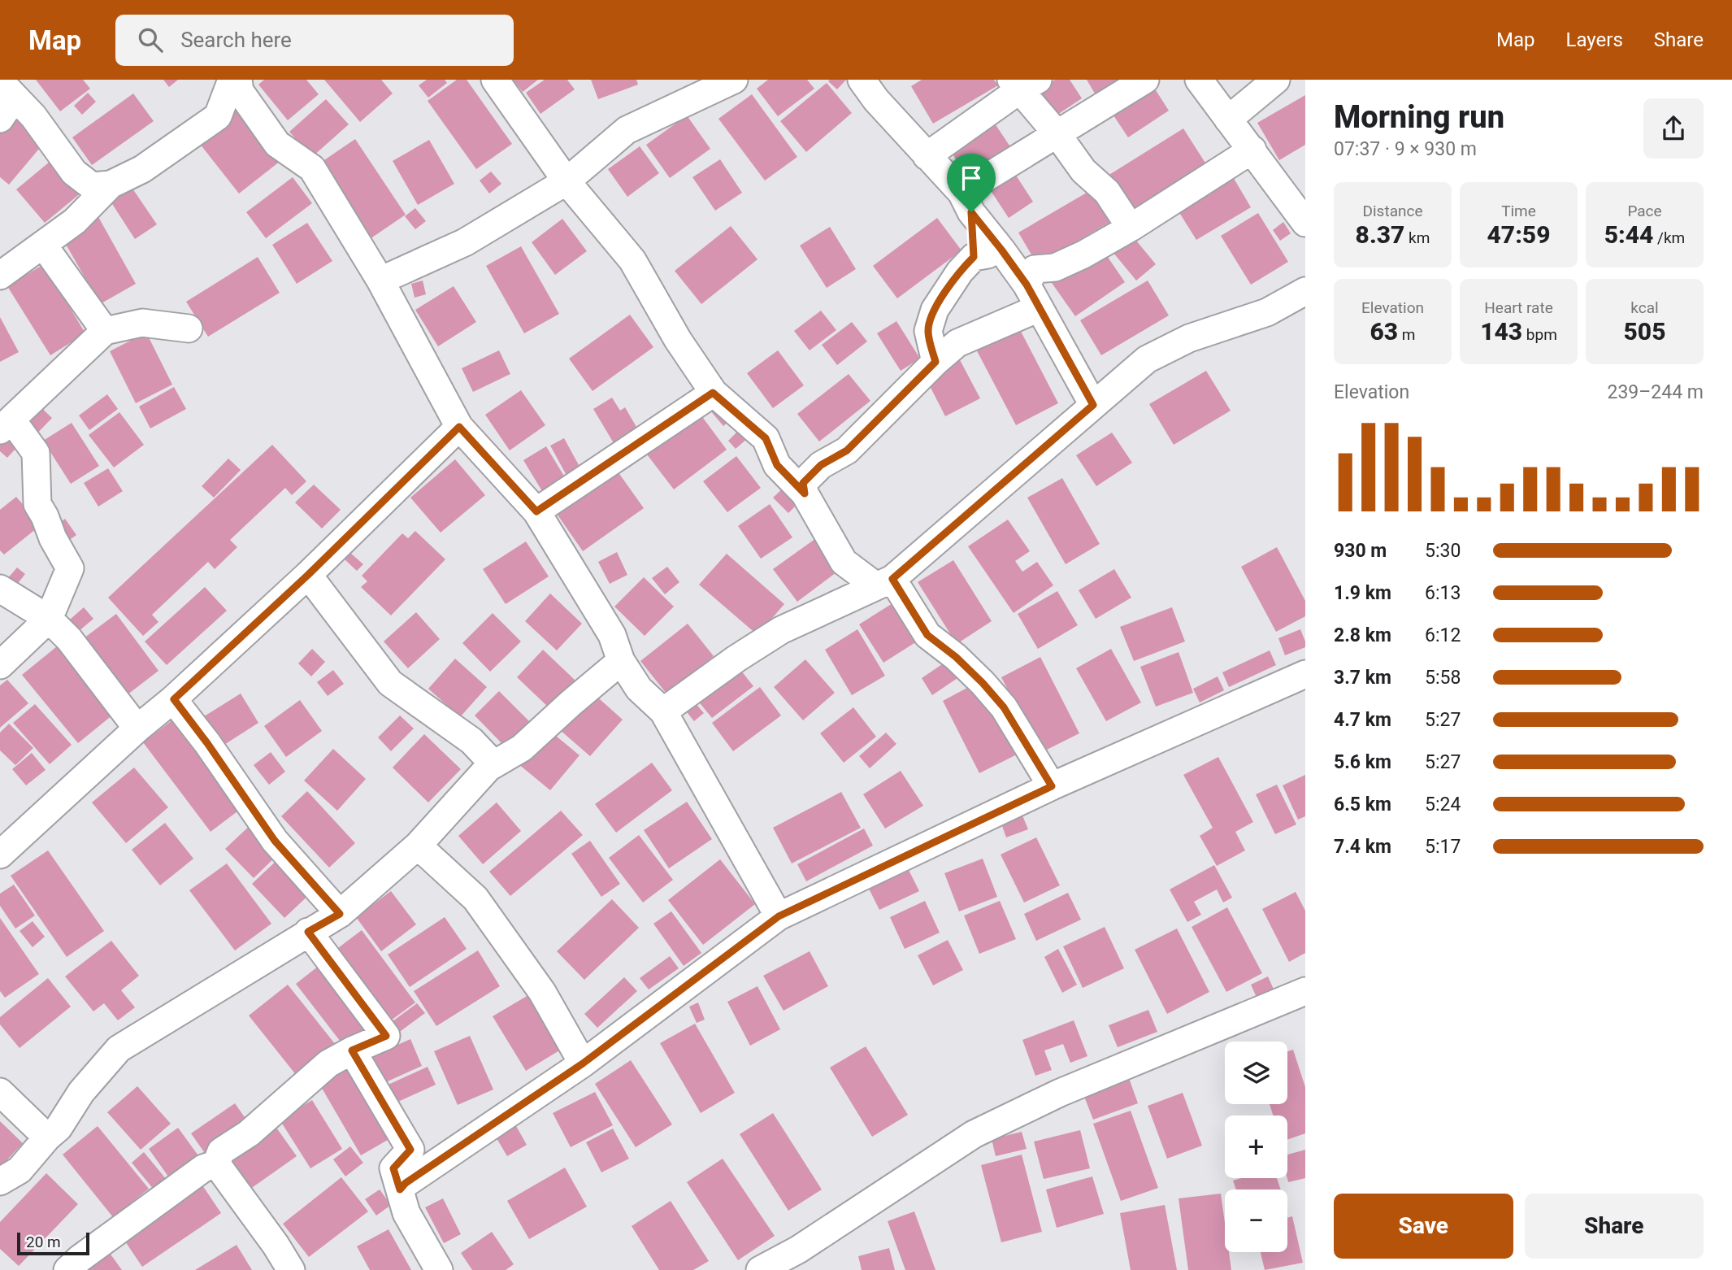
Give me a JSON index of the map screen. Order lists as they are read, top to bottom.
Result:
{
  "scale_bar": "20 m",
  "page": {
    "header": "Map",
    "search": "Search here",
    "nav": ["Map", "Layers", "Share"],
    "heading": ["Morning run", "07:37 · 9 × 930 m"],
    "stats": [
      ["Distance", "8.37 km"],
      ["Time", "47:59"],
      ["Pace", "5:44 /km"],
      ["Elevation", "63 m"],
      ["Heart rate", "143 bpm"],
      ["kcal", "505"]
    ],
    "chart": ["Elevation", "239–244 m"],
    "list": [
      {
        "name": "930 m",
        "note": "5:30"
      },
      {
        "name": "1.9 km",
        "note": "6:13"
      },
      {
        "name": "2.8 km",
        "note": "6:12"
      },
      {
        "name": "3.7 km",
        "note": "5:58"
      },
      {
        "name": "4.7 km",
        "note": "5:27"
      },
      {
        "name": "5.6 km",
        "note": "5:27"
      },
      {
        "name": "6.5 km",
        "note": "5:24"
      },
      {
        "name": "7.4 km",
        "note": "5:17"
      }
    ],
    "map_buttons": ["+", "−"],
    "buttons": ["Save", "Share"],
    "scale": "20 m"
  }
}
